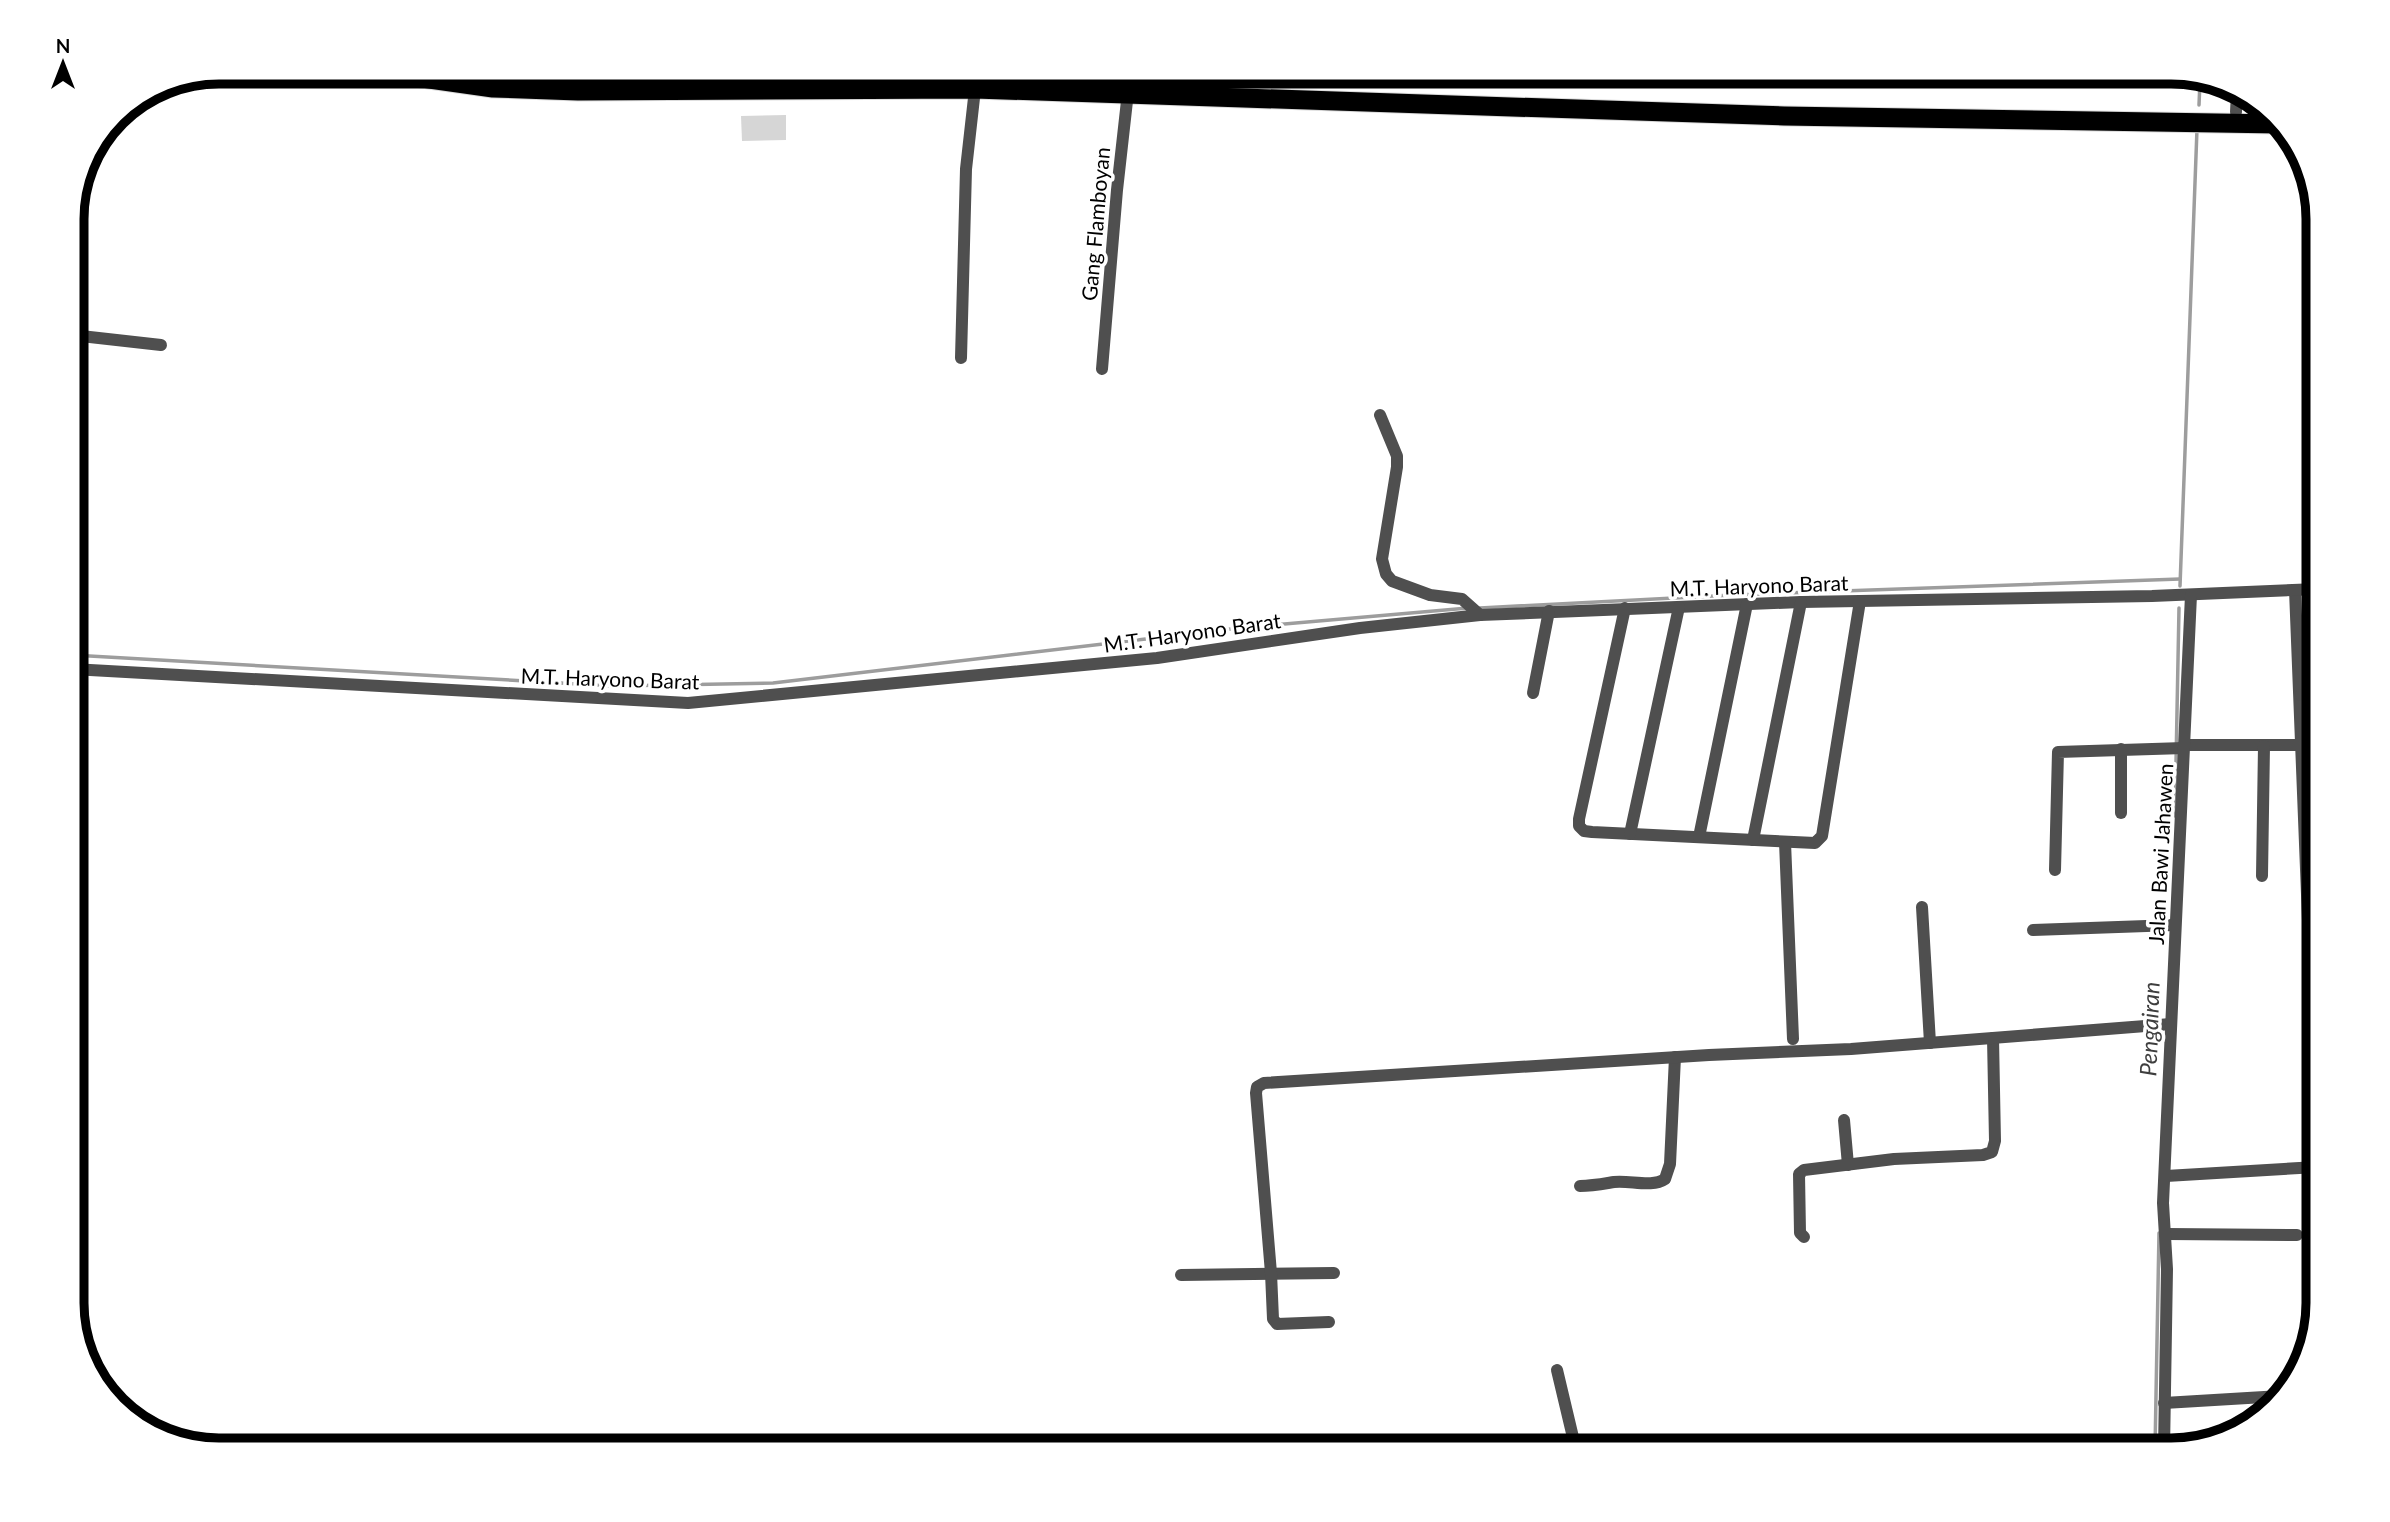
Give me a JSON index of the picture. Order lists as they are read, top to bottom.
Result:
{
  "streets": {
    "street": ["Gang Flamboyan", "M.T. Haryono Barat", "Jalan Bawi Jahawen"]
  },
  "crossings": [
    ["M.T. Haryono Barat", "Jalan Bawi Jahawen"]
  ],
  "water": ["Pengairan"],
  "north": "top"
}
